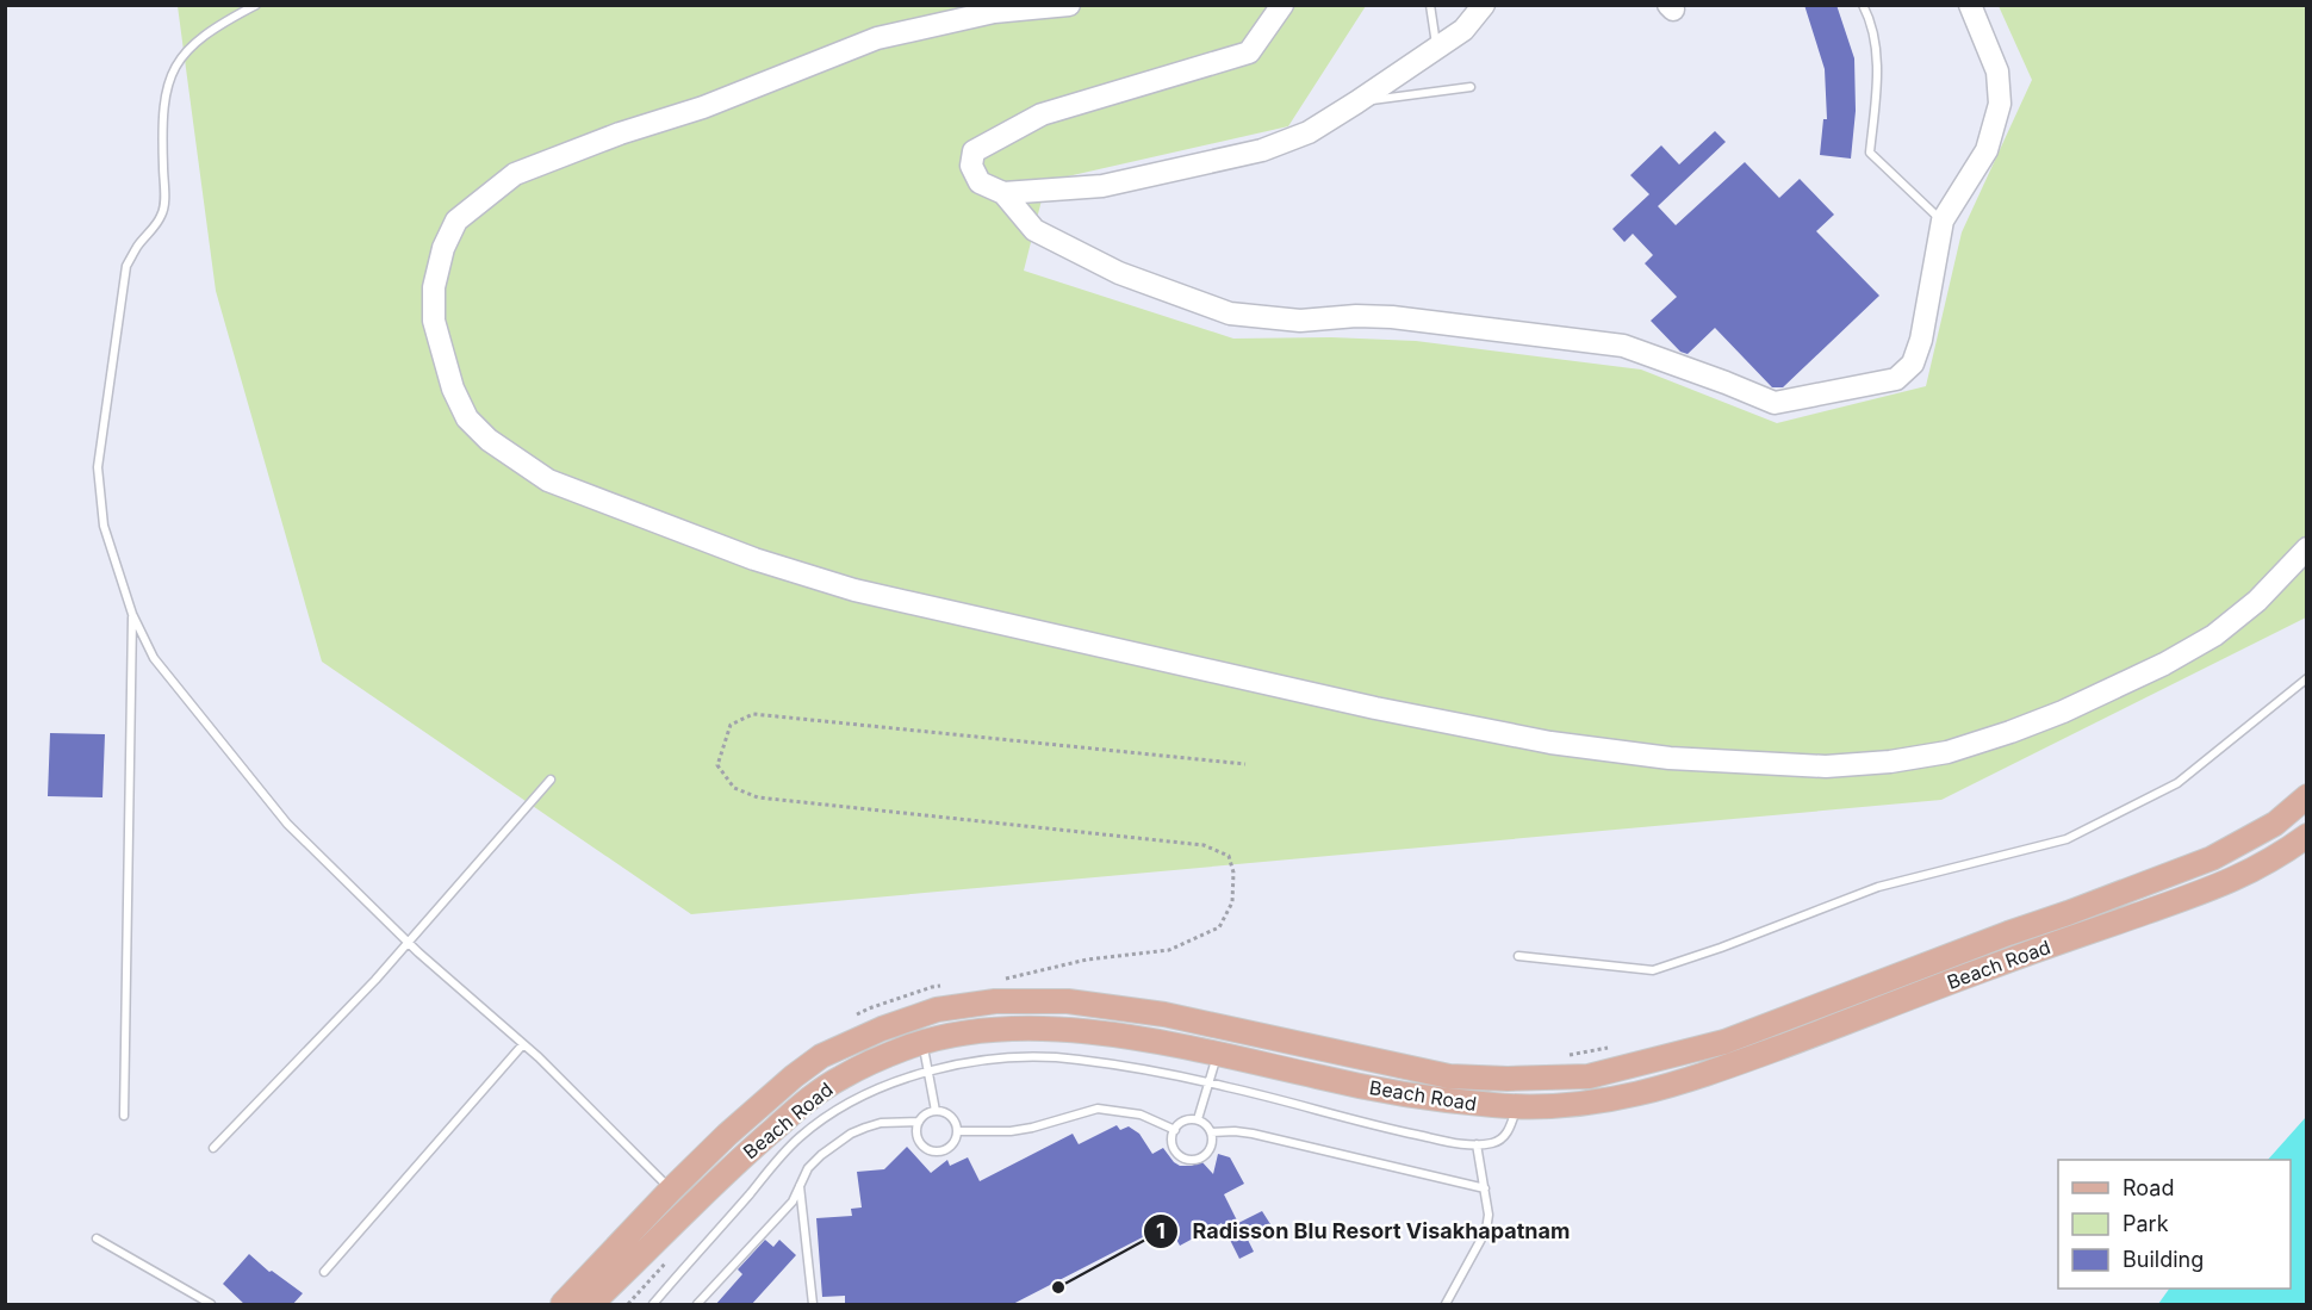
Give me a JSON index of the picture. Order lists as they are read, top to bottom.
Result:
{
  "streets": {
    "main road": ["Beach Road"]
  },
  "places": ["Radisson Blu Resort Visakhapatnam"],
  "legend": ["Road", "Park", "Building"]
}
